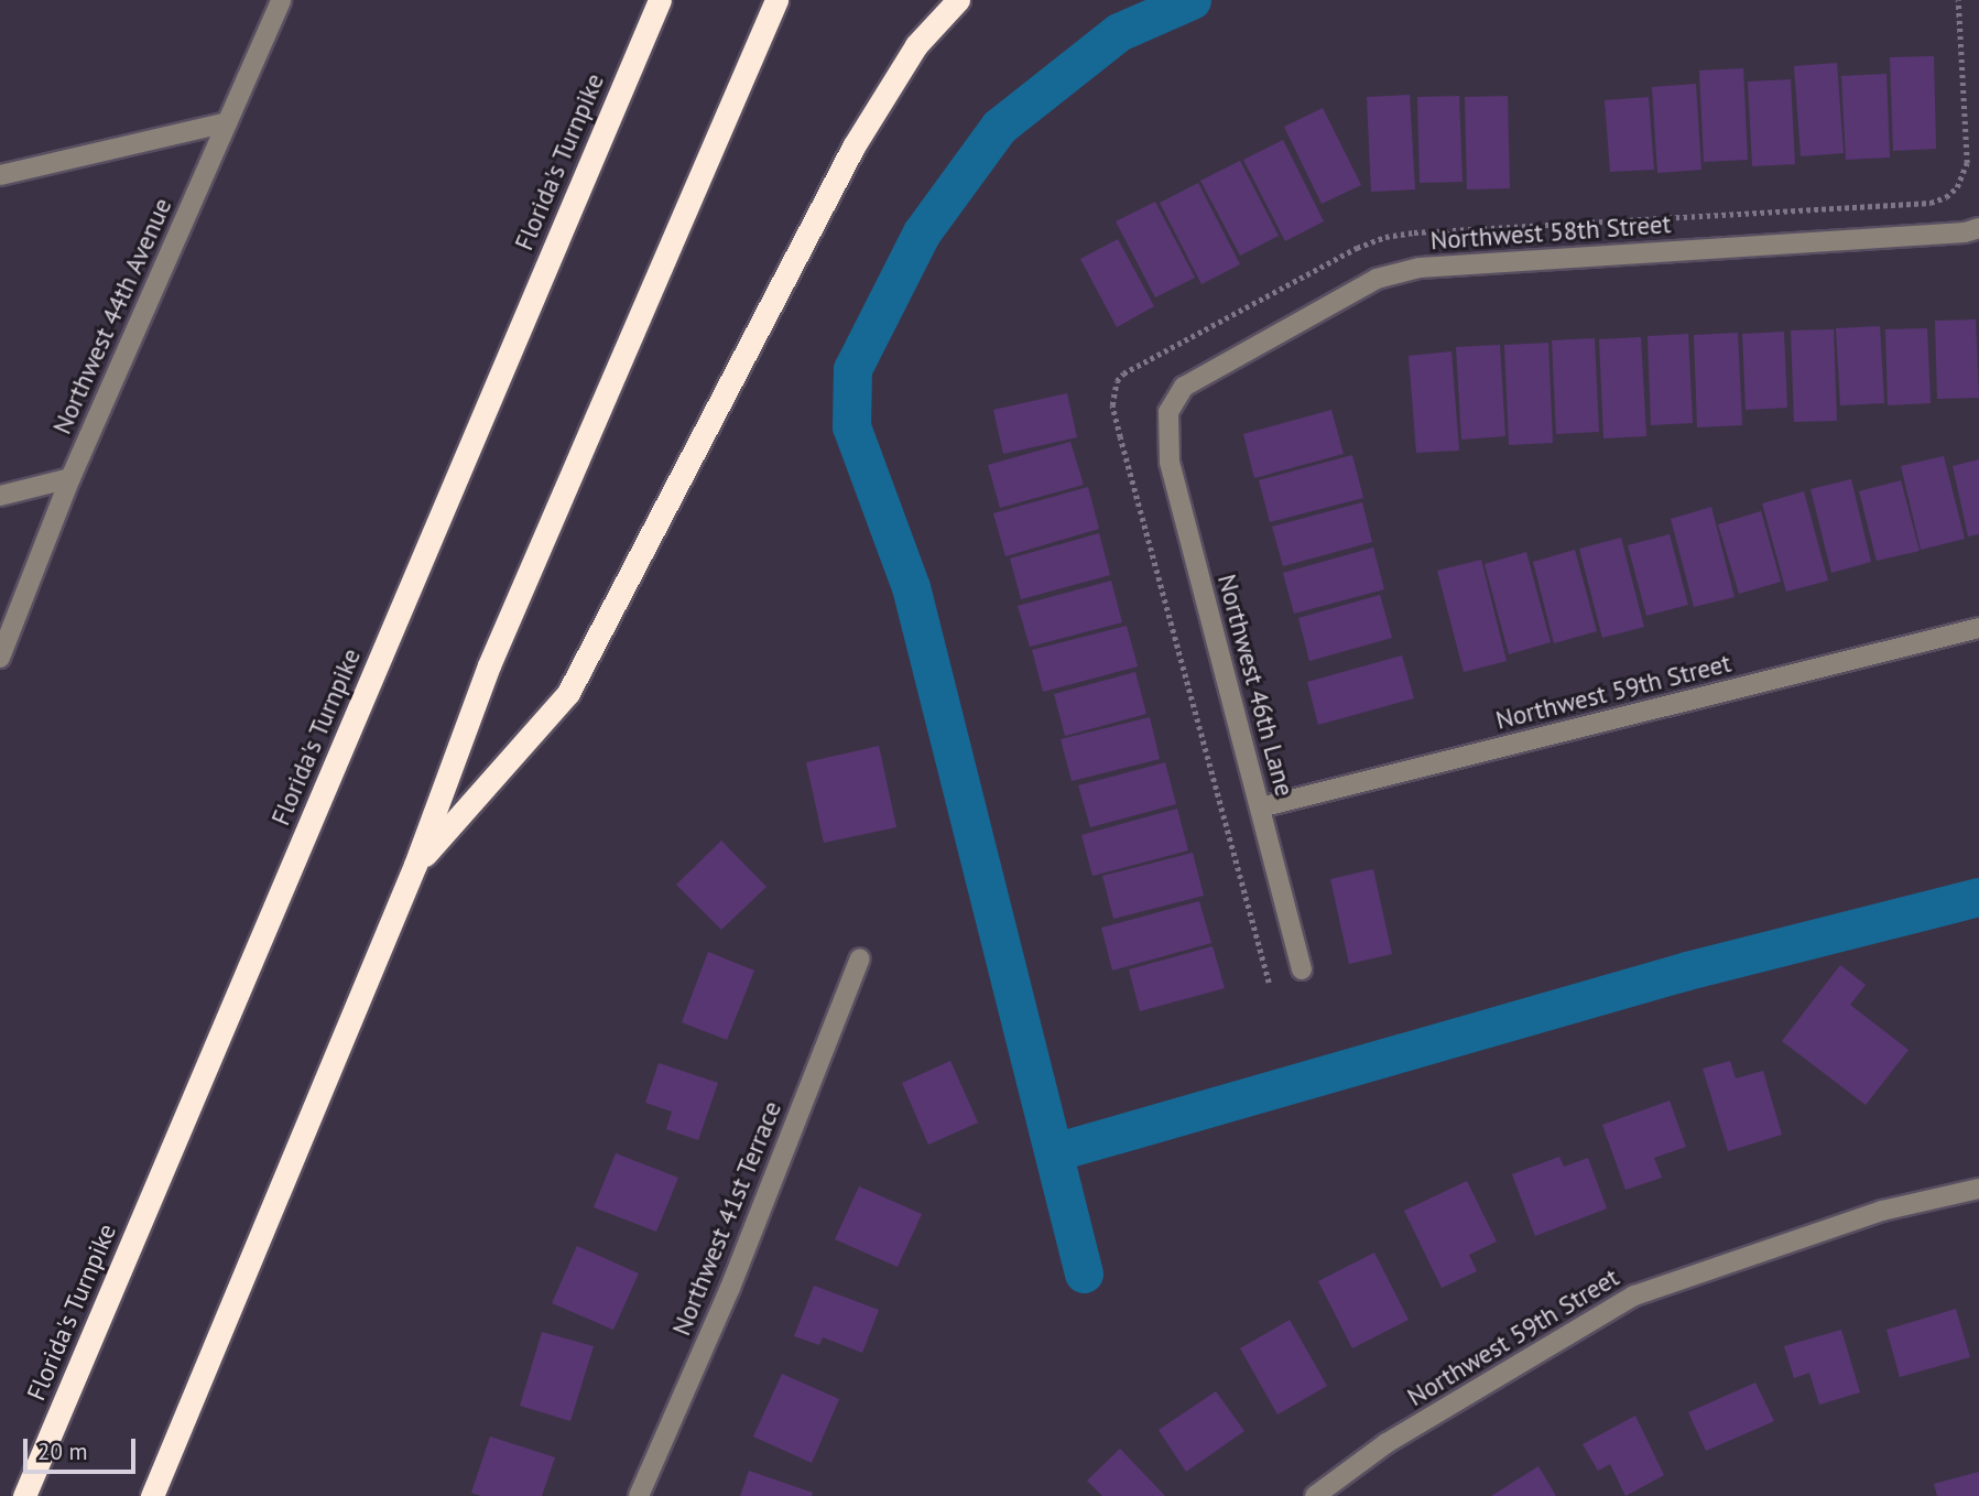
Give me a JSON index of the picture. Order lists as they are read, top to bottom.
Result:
{
  "streets": {
    "highway": ["Florida's Turnpike"],
    "street": [
      "Northwest 58th Street",
      "Northwest 44th Avenue",
      "Northwest 46th Lane",
      "Northwest 59th Street",
      "Northwest 41st Terrace"
    ]
  },
  "crossings": [
    ["Northwest 58th Street", "Northwest 46th Lane"],
    ["Northwest 46th Lane", "Northwest 59th Street"]
  ],
  "scale_bar": "20 m"
}
